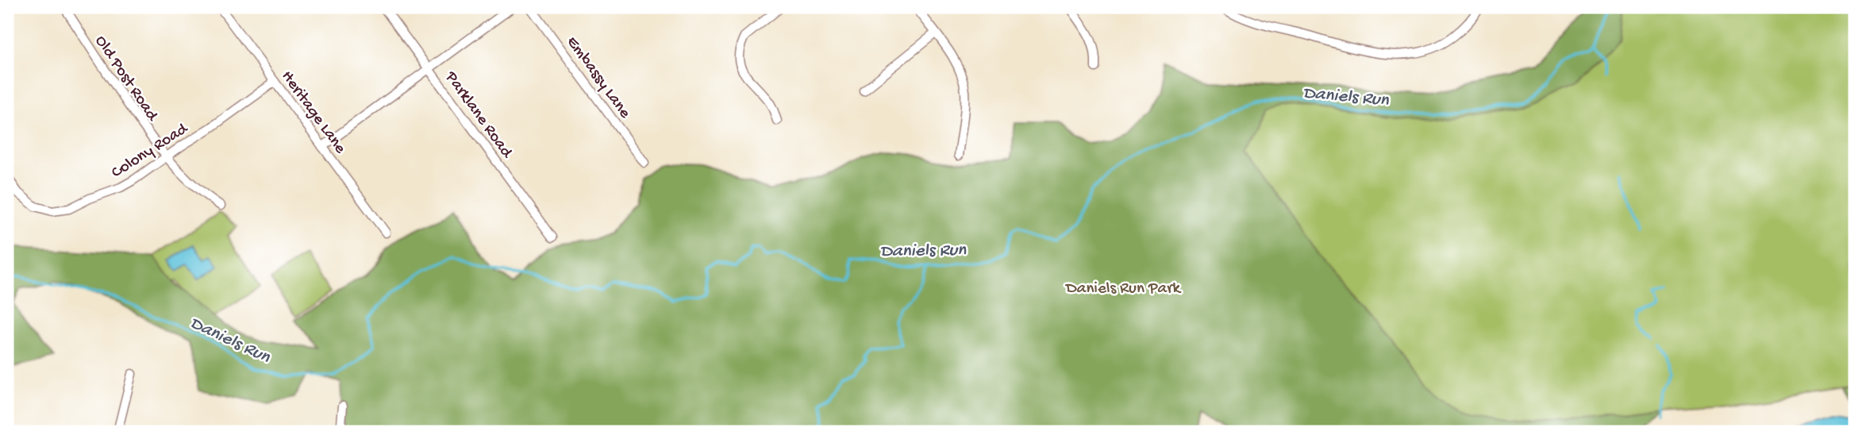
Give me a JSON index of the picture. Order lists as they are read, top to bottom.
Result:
{
  "streets": {
    "street": [
      "Embassy Lane",
      "Old Post Road",
      "Heritage Lane",
      "Parklane Road",
      "Colony Road"
    ]
  },
  "crossings": [
    ["Old Post Road", "Colony Road"],
    ["Heritage Lane", "Colony Road"]
  ],
  "water": ["Daniels Run"],
  "parks": ["Daniels Run Park"]
}
